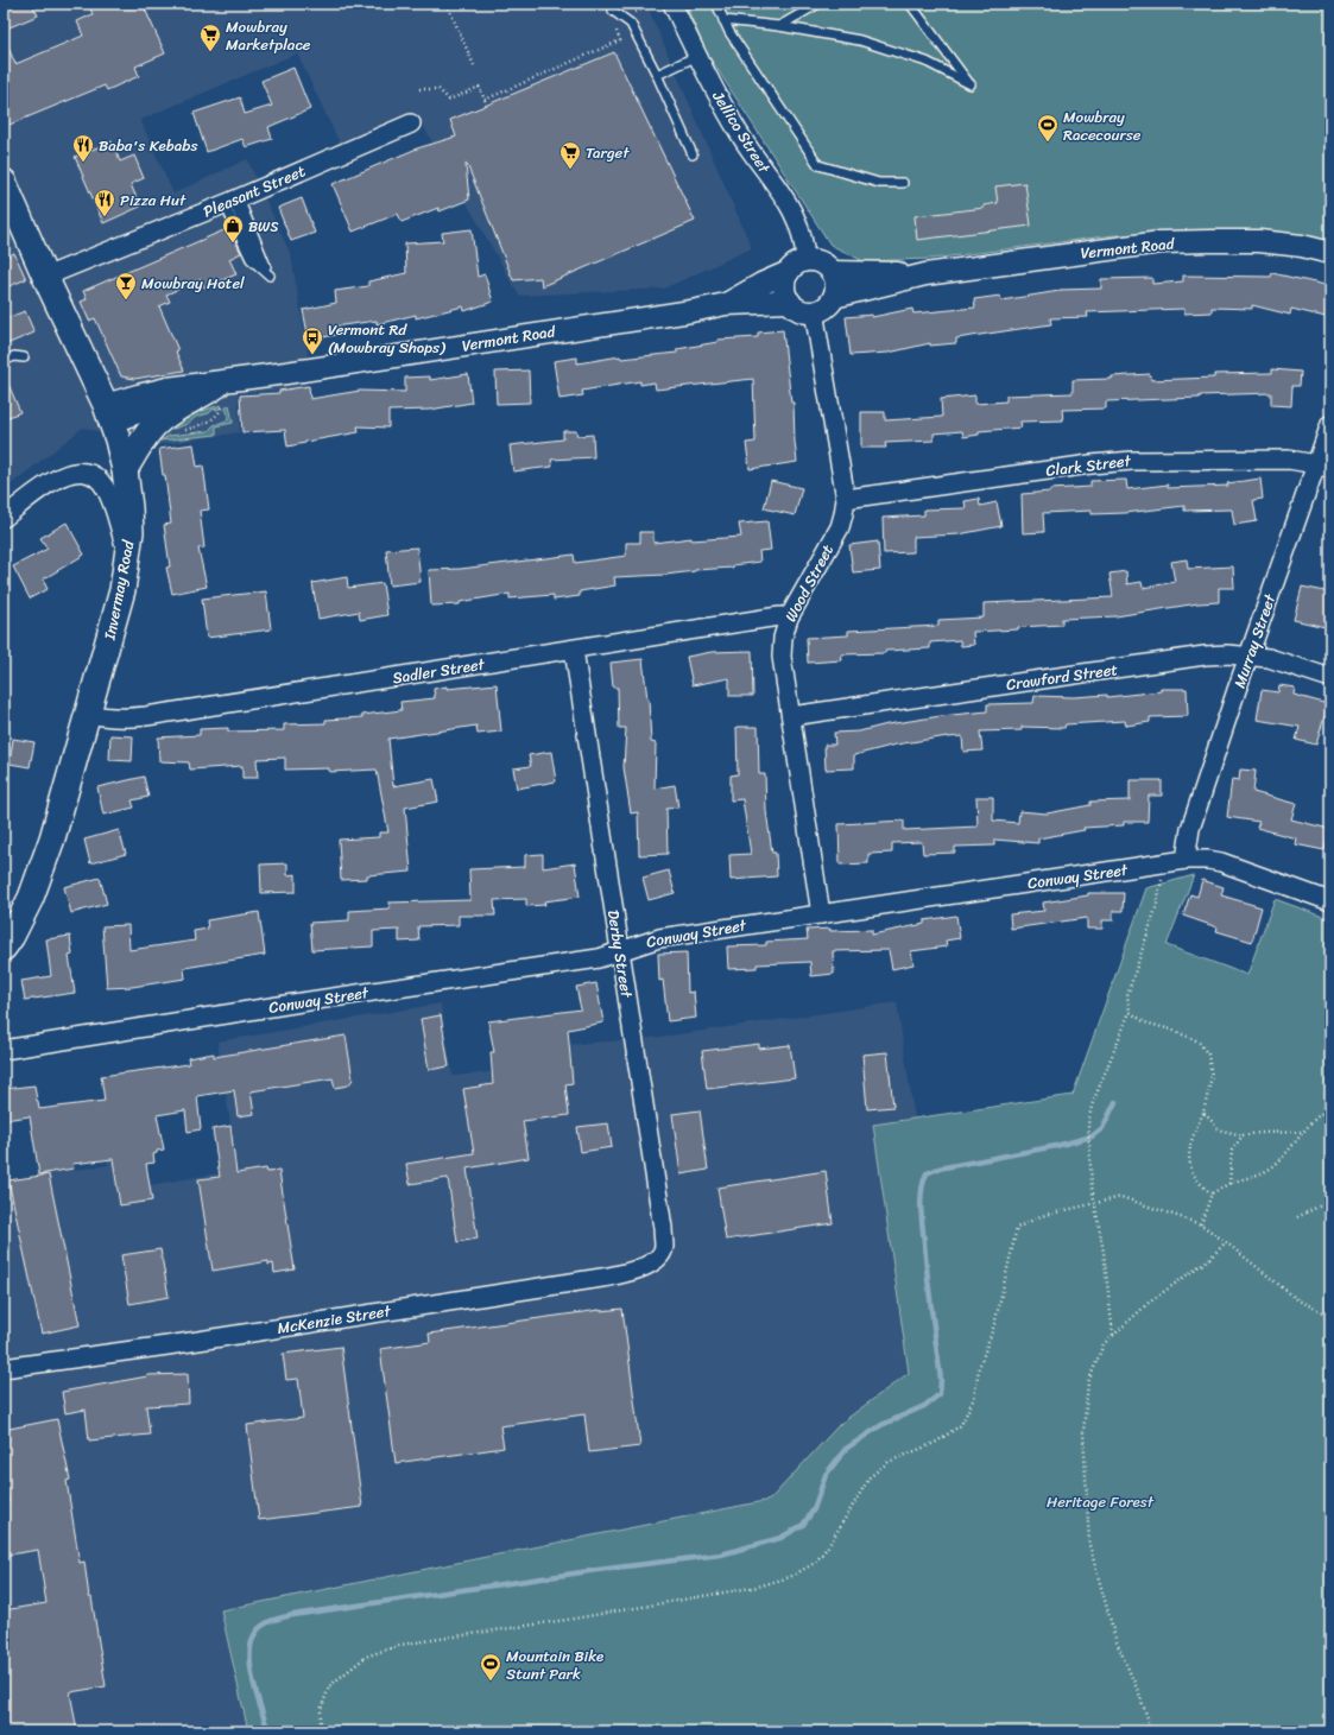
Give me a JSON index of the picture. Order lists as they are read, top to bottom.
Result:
{
  "streets": {
    "main road": ["Invermay Road"],
    "street": [
      "Jellico Street",
      "Pleasant Street",
      "Vermont Road",
      "Clark Street",
      "Wood Street",
      "Murray Street",
      "Sadler Street",
      "Crawford Street",
      "Conway Street",
      "Derby Street",
      "McKenzie Street"
    ]
  },
  "crossings": [
    ["Jellico Street", "Vermont Road"],
    ["Jellico Street", "Wood Street"],
    ["Pleasant Street", "Invermay Road"],
    ["Vermont Road", "Wood Street"],
    ["Vermont Road", "Invermay Road"],
    ["Clark Street", "Wood Street"],
    ["Clark Street", "Murray Street"],
    ["Wood Street", "Sadler Street"],
    ["Wood Street", "Crawford Street"],
    ["Wood Street", "Conway Street"],
    ["Invermay Road", "Sadler Street"],
    ["Murray Street", "Crawford Street"],
    ["Murray Street", "Conway Street"],
    ["Sadler Street", "Derby Street"],
    ["Conway Street", "Derby Street"],
    ["Derby Street", "McKenzie Street"]
  ],
  "parks": ["Heritage Forest"],
  "places": {
    "supermarket": ["Mowbray Marketplace", "Target"],
    "sports": ["Mowbray Racecourse", "Mountain Bike Stunt Park"],
    "restaurant": ["Baba's Kebabs", "Pizza Hut"],
    "shop": ["BWS"],
    "bar": ["Mowbray Hotel"],
    "bus stop": ["Vermont Rd (Mowbray Shops)"]
  }
}
